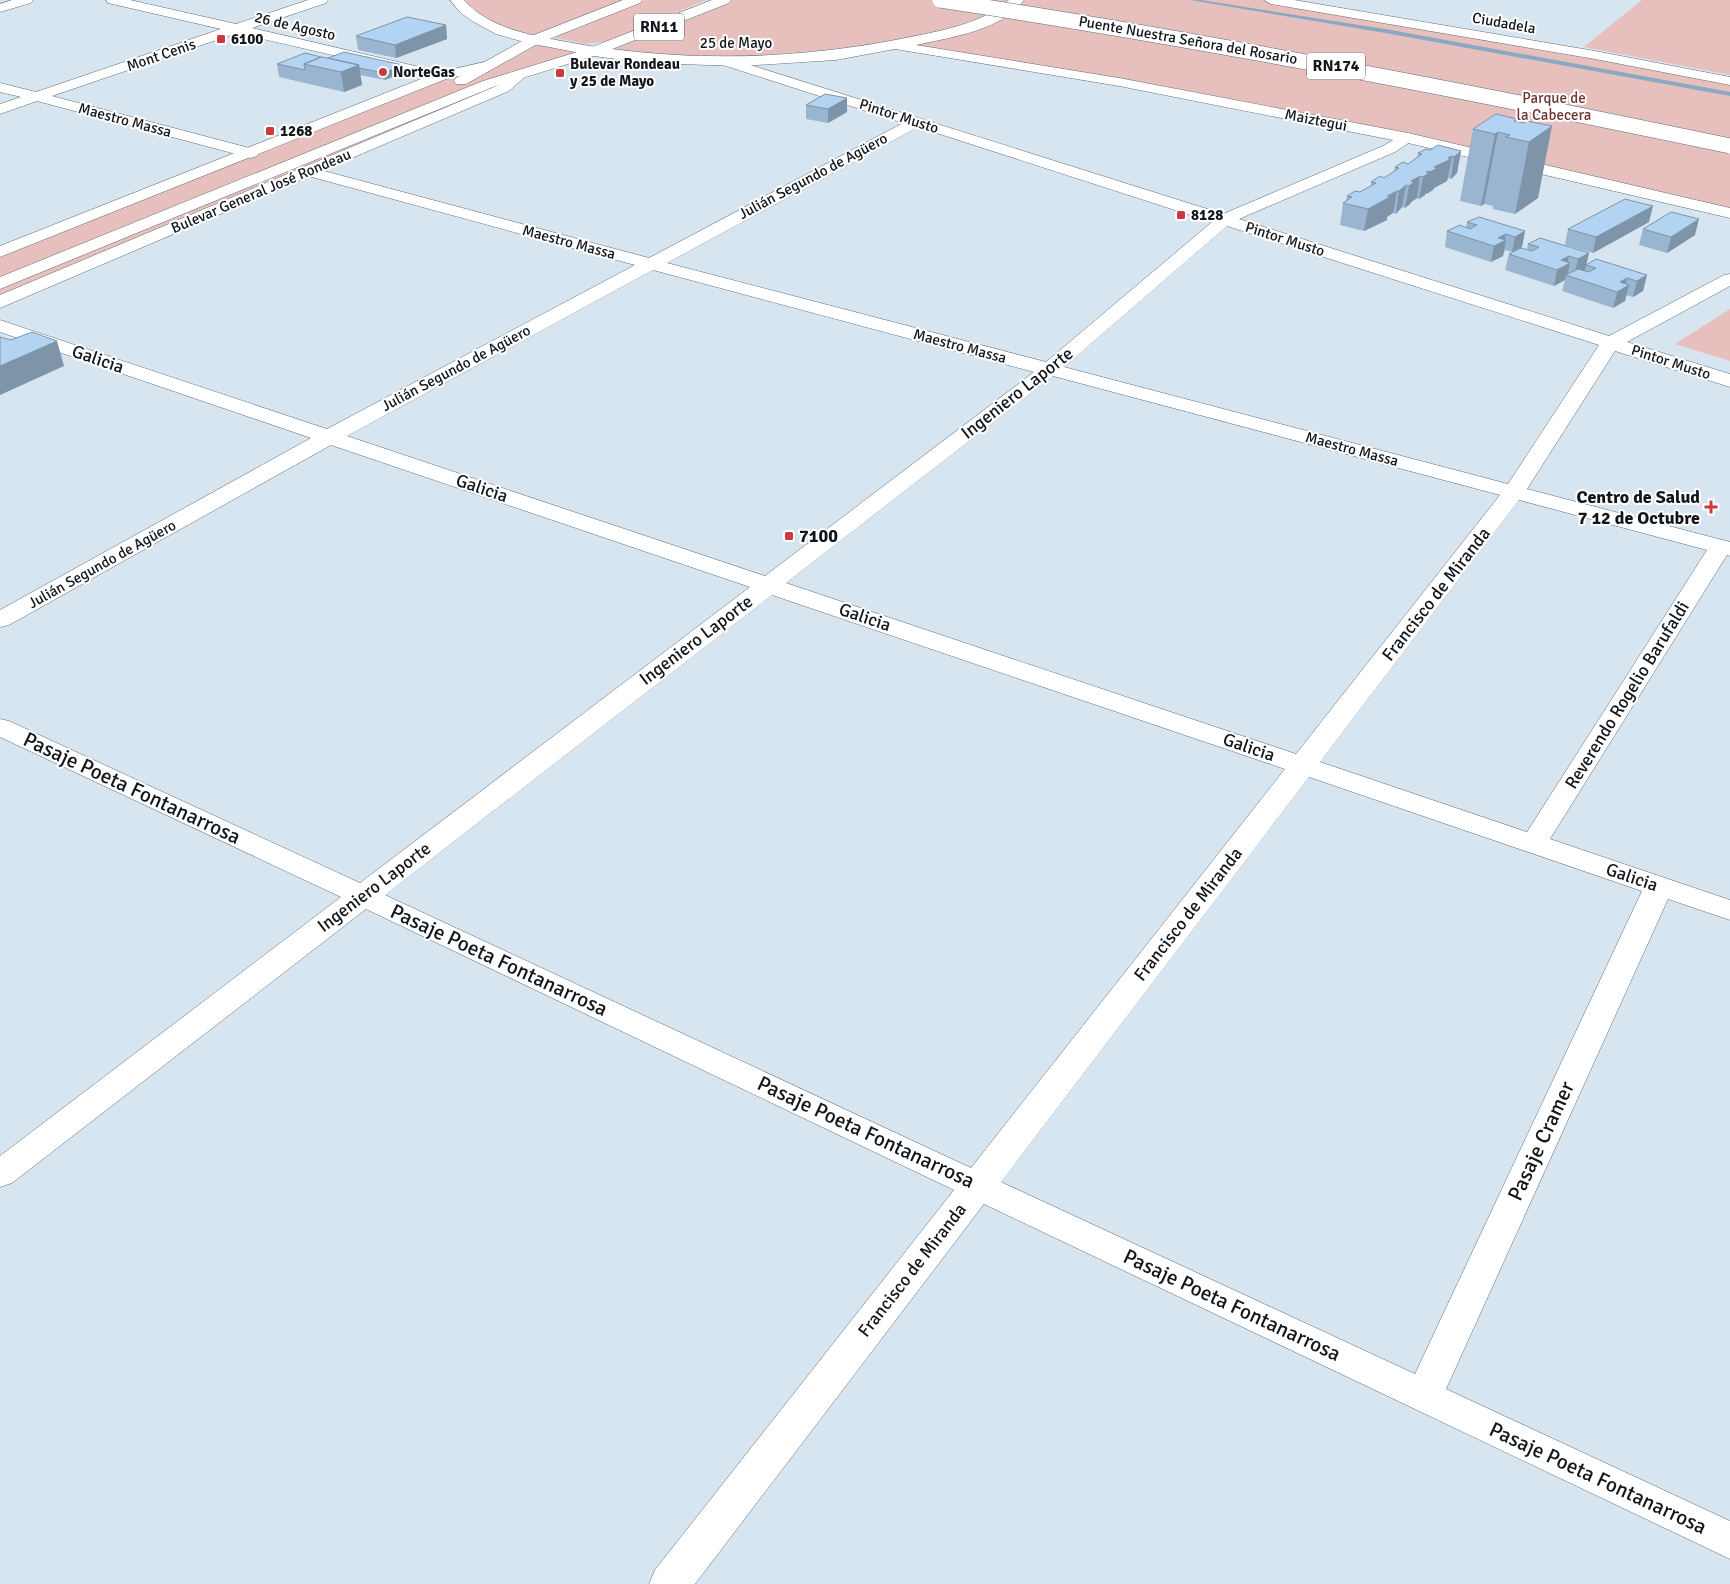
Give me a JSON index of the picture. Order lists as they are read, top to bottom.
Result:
{
  "streets": {
    "main road": [
      "Ciudadela",
      "26 de Agosto",
      "RN11",
      "Puente Nuestra Señora del Rosario",
      "25 de Mayo",
      "Mont Cenis",
      "RN174",
      "Pintor Musto",
      "Maestro Massa",
      "Maiztegui",
      "Julián Segundo de Agüero",
      "Bulevar General José Rondeau",
      "Galicia",
      "Ingeniero Laporte",
      "Francisco de Miranda",
      "Reverendo Rogelio Barufaldi",
      "Pasaje Poeta Fontanarrosa",
      "Pasaje Cramer"
    ]
  },
  "crossings": [
    ["26 de Agosto", "Mont Cenis"],
    ["26 de Agosto", "Bulevar General José Rondeau"],
    ["25 de Mayo", "Pintor Musto"],
    ["25 de Mayo", "Maiztegui"],
    ["25 de Mayo", "Bulevar General José Rondeau"],
    ["Mont Cenis", "Maestro Massa"],
    ["Pintor Musto", "Julián Segundo de Agüero"],
    ["Pintor Musto", "Ingeniero Laporte"],
    ["Pintor Musto", "Francisco de Miranda"],
    ["Maestro Massa", "Julián Segundo de Agüero"],
    ["Maestro Massa", "Bulevar General José Rondeau"],
    ["Maestro Massa", "Ingeniero Laporte"],
    ["Maestro Massa", "Francisco de Miranda"],
    ["Maestro Massa", "Reverendo Rogelio Barufaldi"],
    ["Maiztegui", "Ingeniero Laporte"],
    ["Julián Segundo de Agüero", "Galicia"],
    ["Galicia", "Ingeniero Laporte"],
    ["Galicia", "Francisco de Miranda"],
    ["Galicia", "Reverendo Rogelio Barufaldi"],
    ["Galicia", "Pasaje Cramer"],
    ["Ingeniero Laporte", "Pasaje Poeta Fontanarrosa"],
    ["Francisco de Miranda", "Pasaje Poeta Fontanarrosa"],
    ["Pasaje Poeta Fontanarrosa", "Pasaje Cramer"]
  ],
  "parks": ["Parque de la Cabecera"],
  "places": {
    "transit": [
      "6100",
      "Bulevar Rondeau y 25 de Mayo",
      "1268",
      "8128",
      "7100"
    ],
    "other": ["NorteGas"],
    "health": ["Centro de Salud 7 12 de Octubre"]
  }
}
